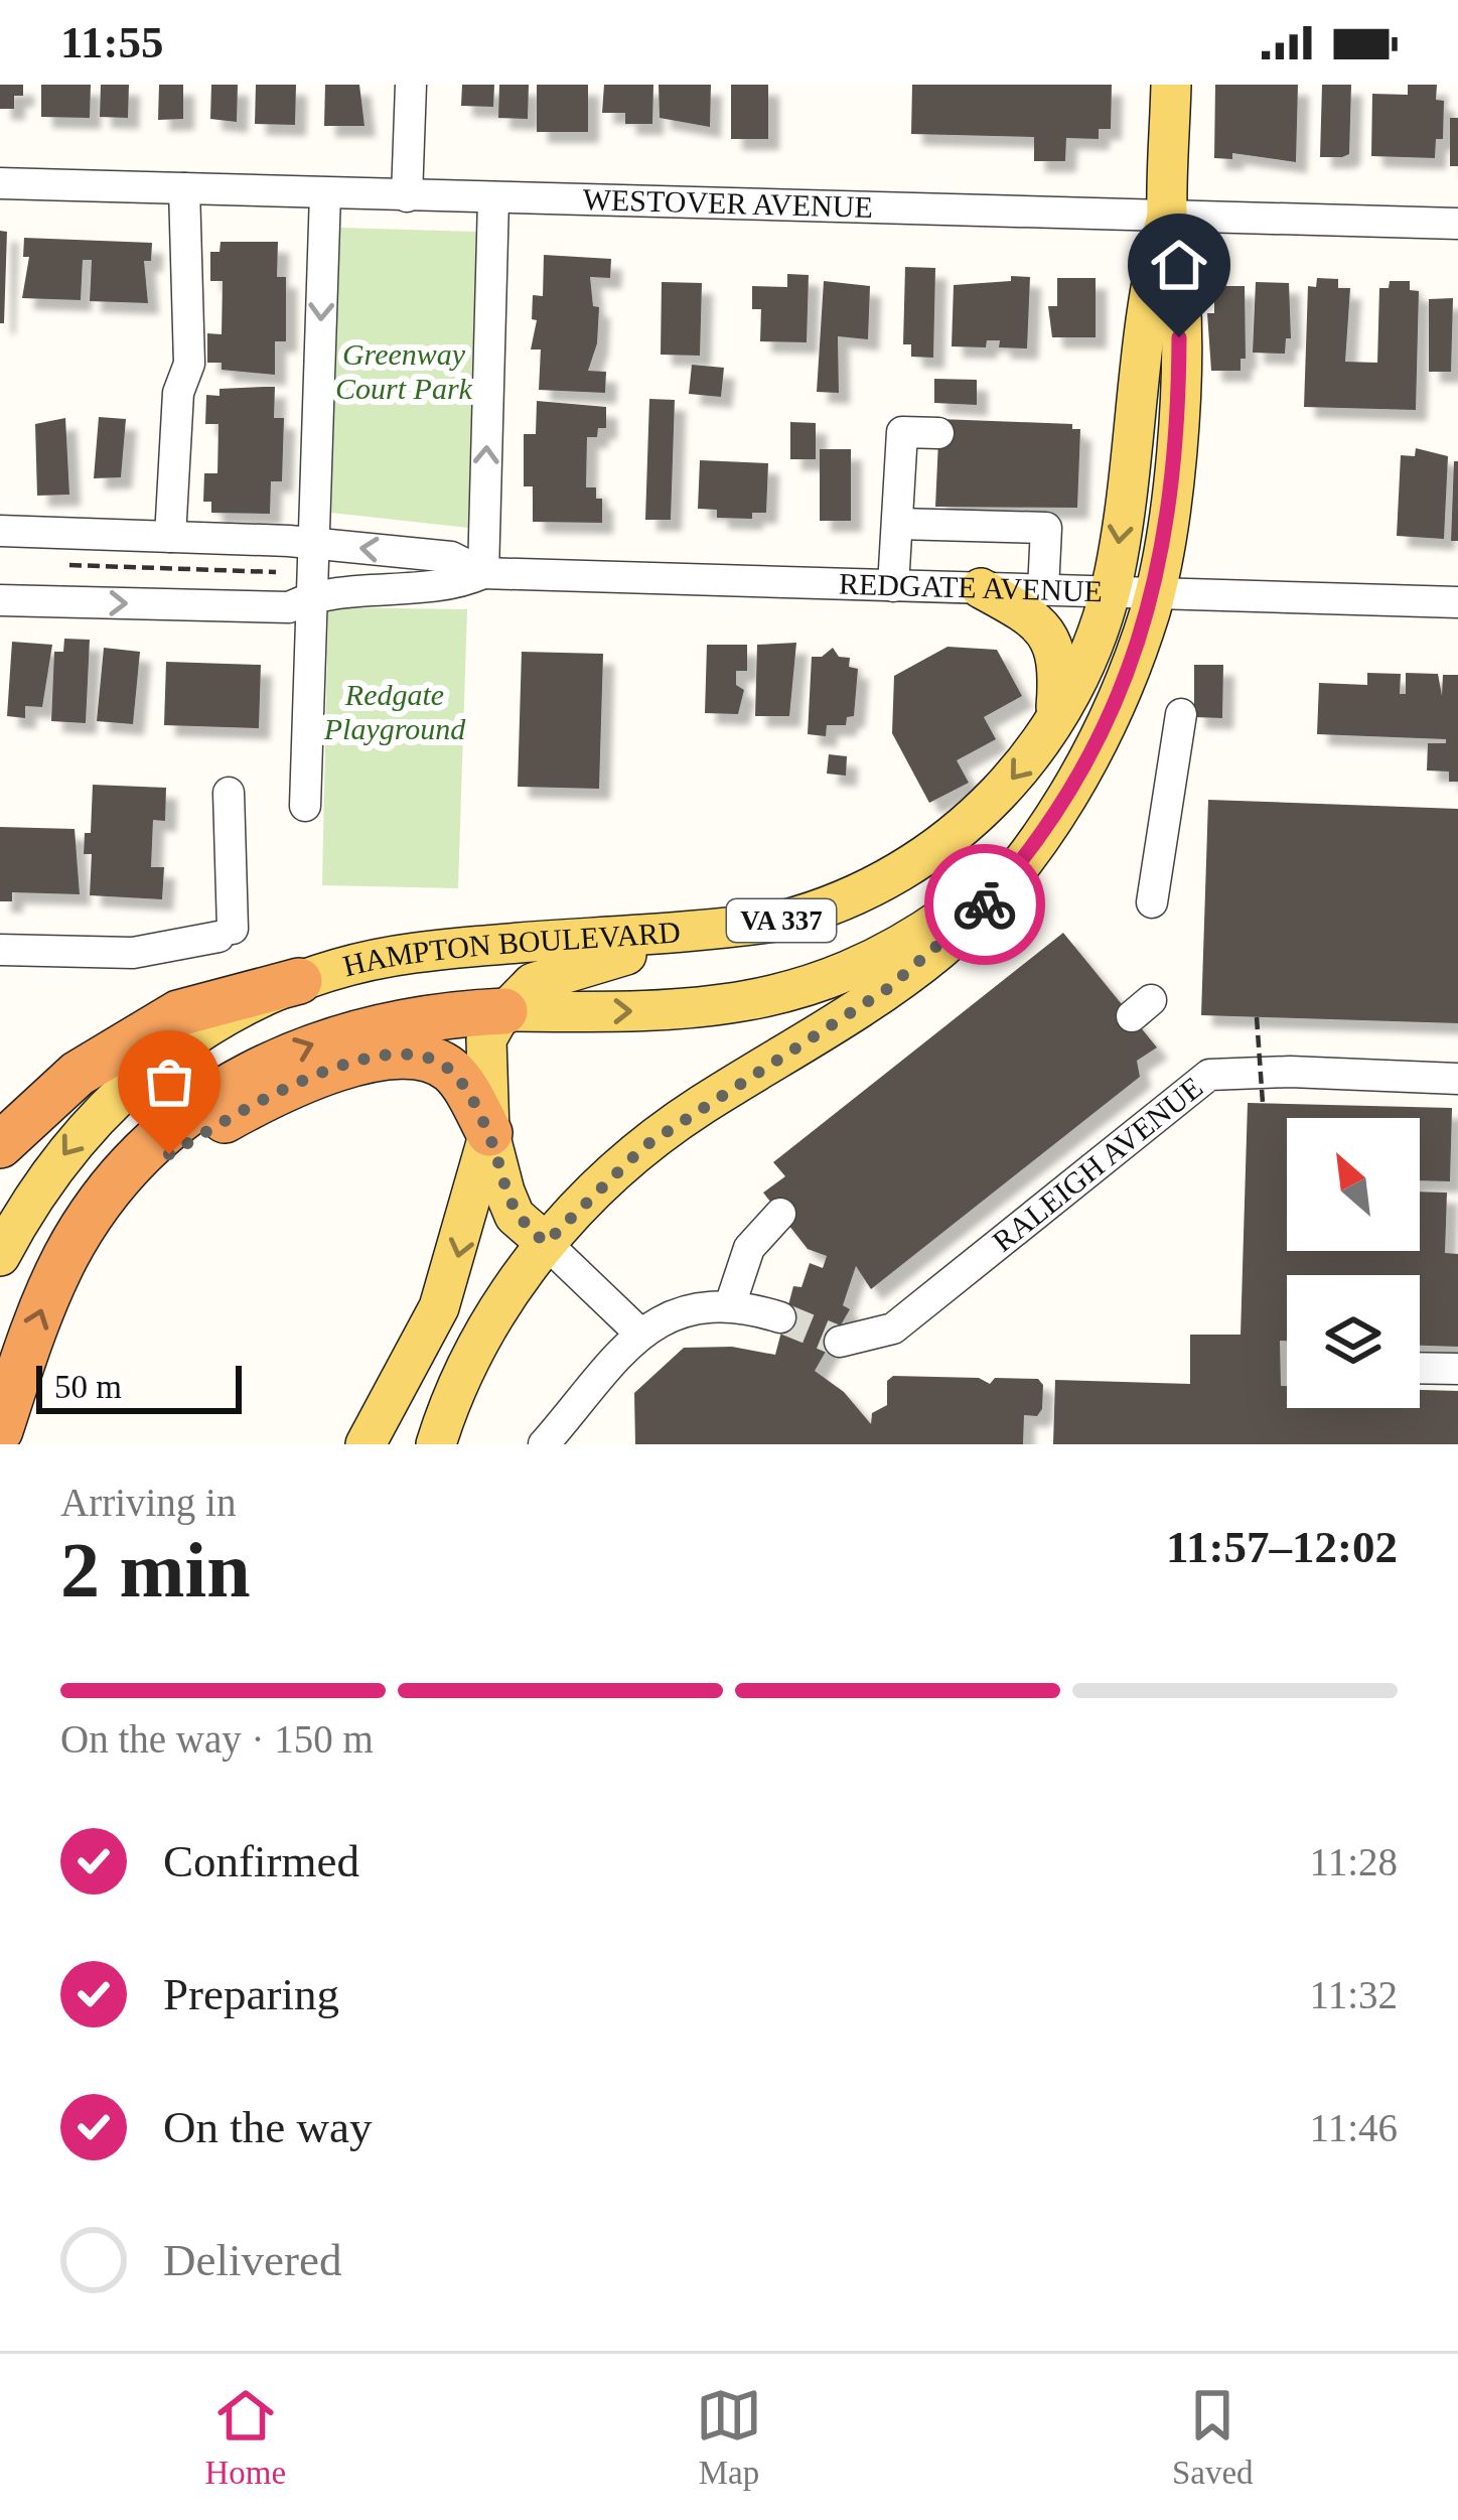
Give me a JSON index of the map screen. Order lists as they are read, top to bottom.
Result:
{
  "streets": {
    "main road": ["VA 337", "HAMPTON BOULEVARD"],
    "street": ["WESTOVER AVENUE", "REDGATE AVENUE", "RALEIGH AVENUE"]
  },
  "crossings": [
    ["WESTOVER AVENUE", "HAMPTON BOULEVARD"],
    ["REDGATE AVENUE", "HAMPTON BOULEVARD"]
  ],
  "parks": ["Greenway Court Park", "Redgate Playground"],
  "scale_bar": "50 m",
  "north": "top left",
  "page": {
    "status": "11:55",
    "scale": "50 m",
    "heading": ["2 min", "Arriving in", "11:57–12:02"],
    "bar": "On the way · 150 m",
    "list": [
      ["Confirmed", "11:28"],
      ["Preparing", "11:32"],
      ["On the way", "11:46"],
      "Delivered"
    ],
    "tabs": ["Home", "Map", "Saved"]
  }
}
